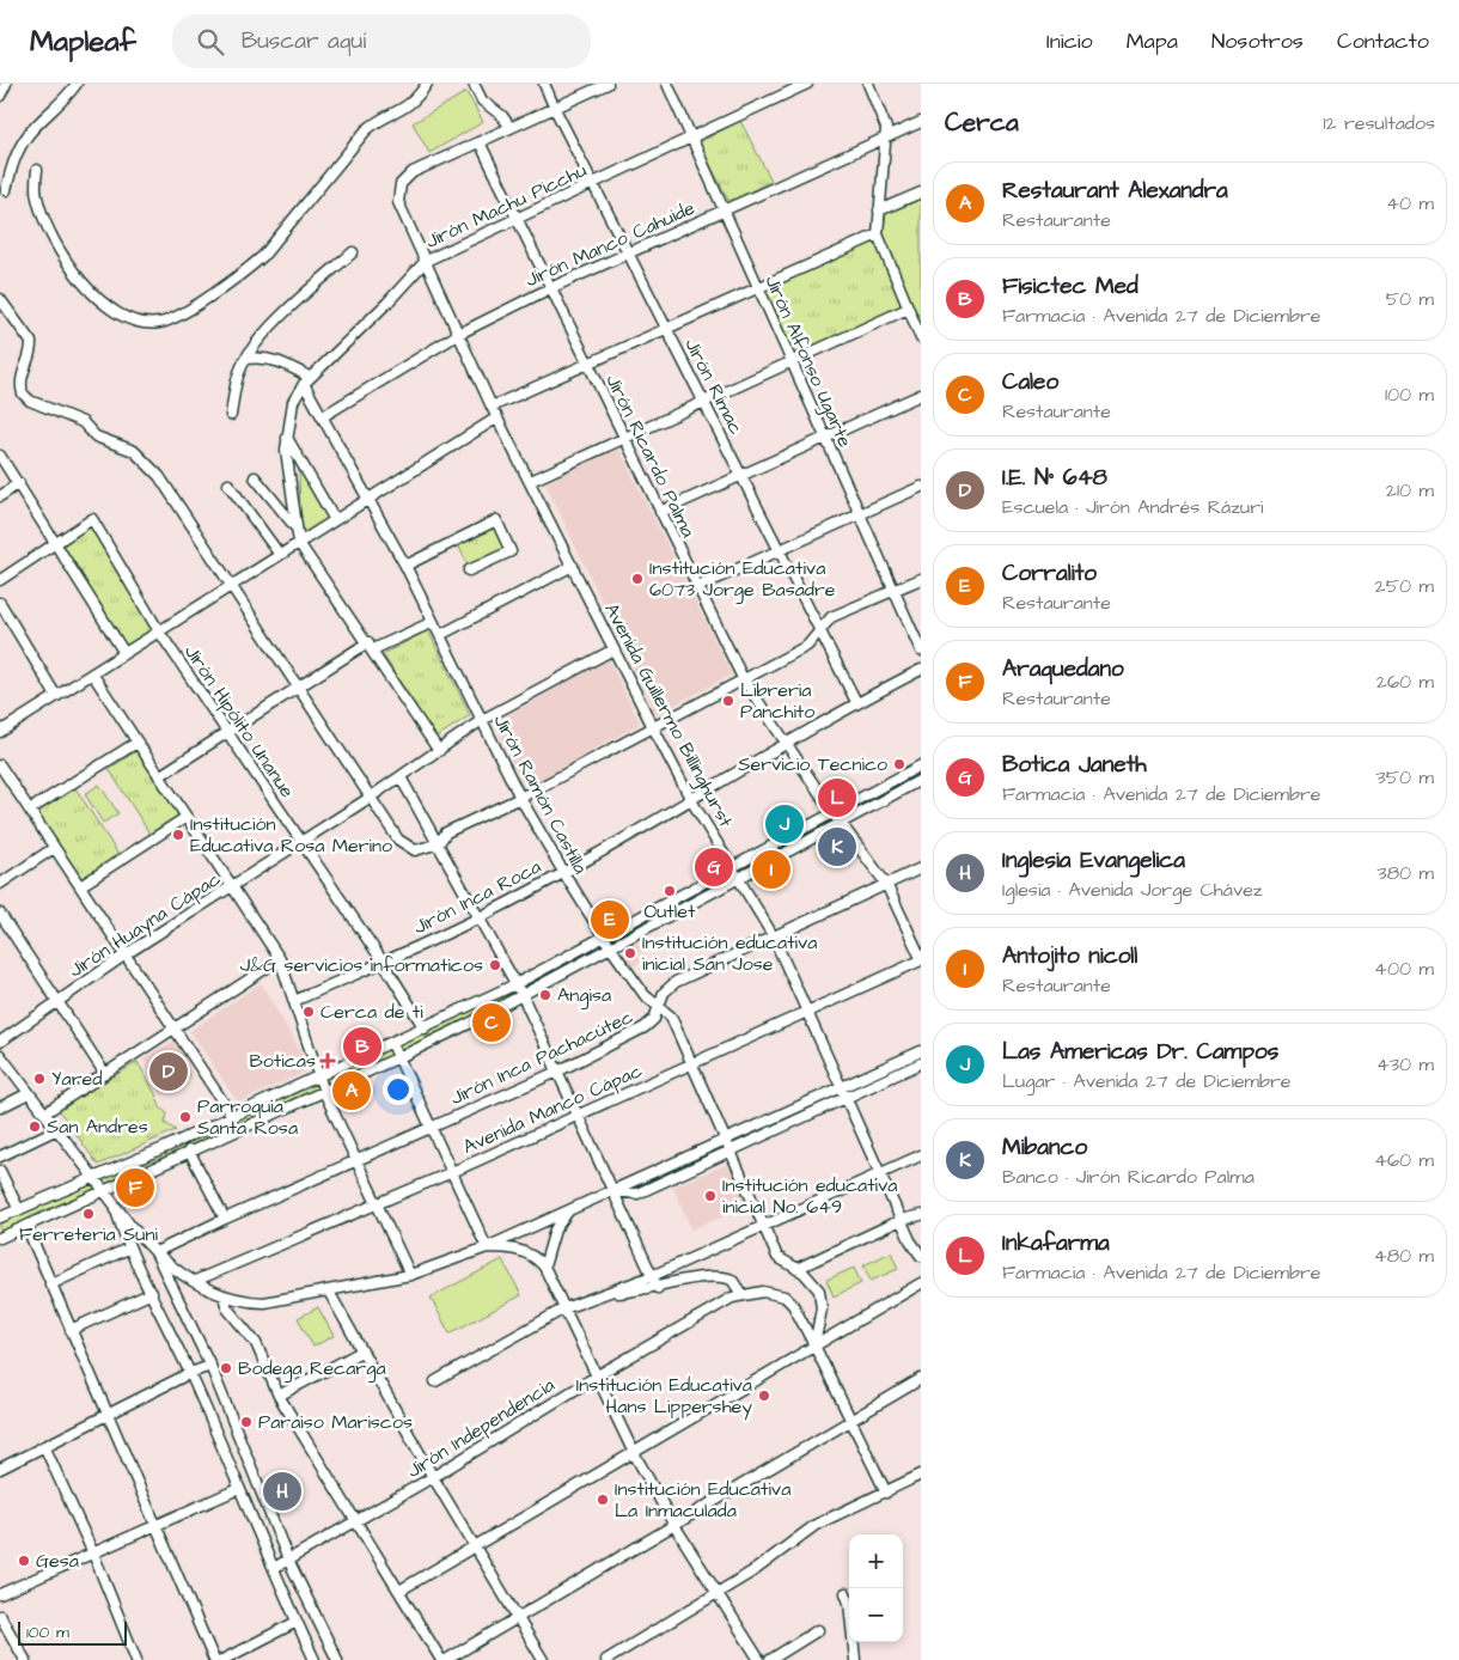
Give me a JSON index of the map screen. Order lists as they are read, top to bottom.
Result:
{
  "streets": {
    "street": [
      "Jirón Machu Picchu",
      "Jirón Manco Cahuide",
      "Jirón Alfonso Ugarte",
      "Jirón Rímac",
      "Jirón Ricardo Palma",
      "Avenida Guillermo Billinghurst",
      "Jirón Hipólito Unanue",
      "Jirón Ramón Castilla",
      "Jirón Inca Roca",
      "Jirón Huayna Cápac",
      "Jirón Inca Pachacútec",
      "Avenida Manco Cápac",
      "Jirón Independencia"
    ]
  },
  "crossings": [
    ["Jirón Machu Picchu", "Jirón Alfonso Ugarte"],
    ["Jirón Machu Picchu", "Jirón Rímac"],
    ["Jirón Machu Picchu", "Jirón Ricardo Palma"],
    ["Jirón Machu Picchu", "Avenida Guillermo Billinghurst"],
    ["Jirón Machu Picchu", "Jirón Ramón Castilla"],
    ["Jirón Manco Cahuide", "Jirón Alfonso Ugarte"],
    ["Jirón Manco Cahuide", "Jirón Rímac"],
    ["Jirón Manco Cahuide", "Jirón Ricardo Palma"],
    ["Jirón Manco Cahuide", "Avenida Guillermo Billinghurst"],
    ["Jirón Manco Cahuide", "Jirón Ramón Castilla"],
    ["Jirón Rímac", "Jirón Inca Roca"],
    ["Jirón Ricardo Palma", "Avenida Guillermo Billinghurst"],
    ["Jirón Ricardo Palma", "Jirón Inca Roca"],
    ["Jirón Ricardo Palma", "Jirón Inca Pachacútec"],
    ["Jirón Ricardo Palma", "Avenida Manco Cápac"],
    ["Avenida Guillermo Billinghurst", "Jirón Inca Roca"],
    ["Avenida Guillermo Billinghurst", "Jirón Huayna Cápac"],
    ["Avenida Guillermo Billinghurst", "Jirón Inca Pachacútec"],
    ["Avenida Guillermo Billinghurst", "Avenida Manco Cápac"],
    ["Jirón Hipólito Unanue", "Jirón Inca Roca"],
    ["Jirón Hipólito Unanue", "Jirón Huayna Cápac"],
    ["Jirón Ramón Castilla", "Jirón Inca Roca"],
    ["Jirón Ramón Castilla", "Jirón Huayna Cápac"],
    ["Jirón Ramón Castilla", "Jirón Inca Pachacútec"],
    ["Jirón Ramón Castilla", "Avenida Manco Cápac"],
    ["Jirón Ramón Castilla", "Jirón Independencia"]
  ],
  "places": {
    "other": [
      "Institución Educativa 6073 Jorge Basadre",
      "Libreria Panchito",
      "Servicio Tecnico",
      "Institución Educativa Rosa Merino",
      "Outlet",
      "Institución educativa inicial San Jose",
      "J&G servicios informaticos",
      "Angisa",
      "Cerca de ti",
      "Yared",
      "Parroquia Santa Rosa",
      "San Andres",
      "Institución educativa inicial No. 649",
      "Ferreteria Suni",
      "Bodega Recarga",
      "Institución Educativa Hans Lippershey",
      "Paraiso Mariscos",
      "Institución Educativa La Inmaculada",
      "Gesa"
    ],
    "health": ["Boticas"]
  },
  "scale_bar": "100 m",
  "page": {
    "header": "Mapleaf",
    "search": "Buscar aquí",
    "nav": [
      "Inicio",
      "Mapa",
      "Nosotros",
      "Contacto"
    ],
    "heading": ["Cerca", "12 resultados"],
    "list": [
      {
        "mark": "A",
        "name": "Restaurant Alexandra",
        "note": "Restaurante",
        "value": "40 m"
      },
      {
        "mark": "B",
        "name": "Fisictec Med",
        "note": "Farmacia · Avenida 27 de Diciembre",
        "value": "50 m"
      },
      {
        "mark": "C",
        "name": "Caleo",
        "note": "Restaurante",
        "value": "100 m"
      },
      {
        "mark": "D",
        "name": "I.E. N° 648",
        "note": "Escuela · Jirón Andrés Rázuri",
        "value": "210 m"
      },
      {
        "mark": "E",
        "name": "Corralito",
        "note": "Restaurante",
        "value": "250 m"
      },
      {
        "mark": "F",
        "name": "Araquedano",
        "note": "Restaurante",
        "value": "260 m"
      },
      {
        "mark": "G",
        "name": "Botica Janeth",
        "note": "Farmacia · Avenida 27 de Diciembre",
        "value": "350 m"
      },
      {
        "mark": "H",
        "name": "Inglesia Evangelica",
        "note": "Iglesia · Avenida Jorge Chávez",
        "value": "380 m"
      },
      {
        "mark": "I",
        "name": "Antojito nicoll",
        "note": "Restaurante",
        "value": "400 m"
      },
      {
        "mark": "J",
        "name": "Las Americas Dr. Campos",
        "note": "Lugar · Avenida 27 de Diciembre",
        "value": "430 m"
      },
      {
        "mark": "K",
        "name": "Mibanco",
        "note": "Banco · Jirón Ricardo Palma",
        "value": "460 m"
      },
      {
        "mark": "L",
        "name": "Inkafarma",
        "note": "Farmacia · Avenida 27 de Diciembre",
        "value": "480 m"
      }
    ],
    "pins": [
      "L",
      "J",
      "K",
      "G",
      "I",
      "E",
      "C",
      "B",
      "D",
      "A",
      "F",
      "H"
    ],
    "map_buttons": ["+", "−"],
    "scale": "100 m"
  }
}
